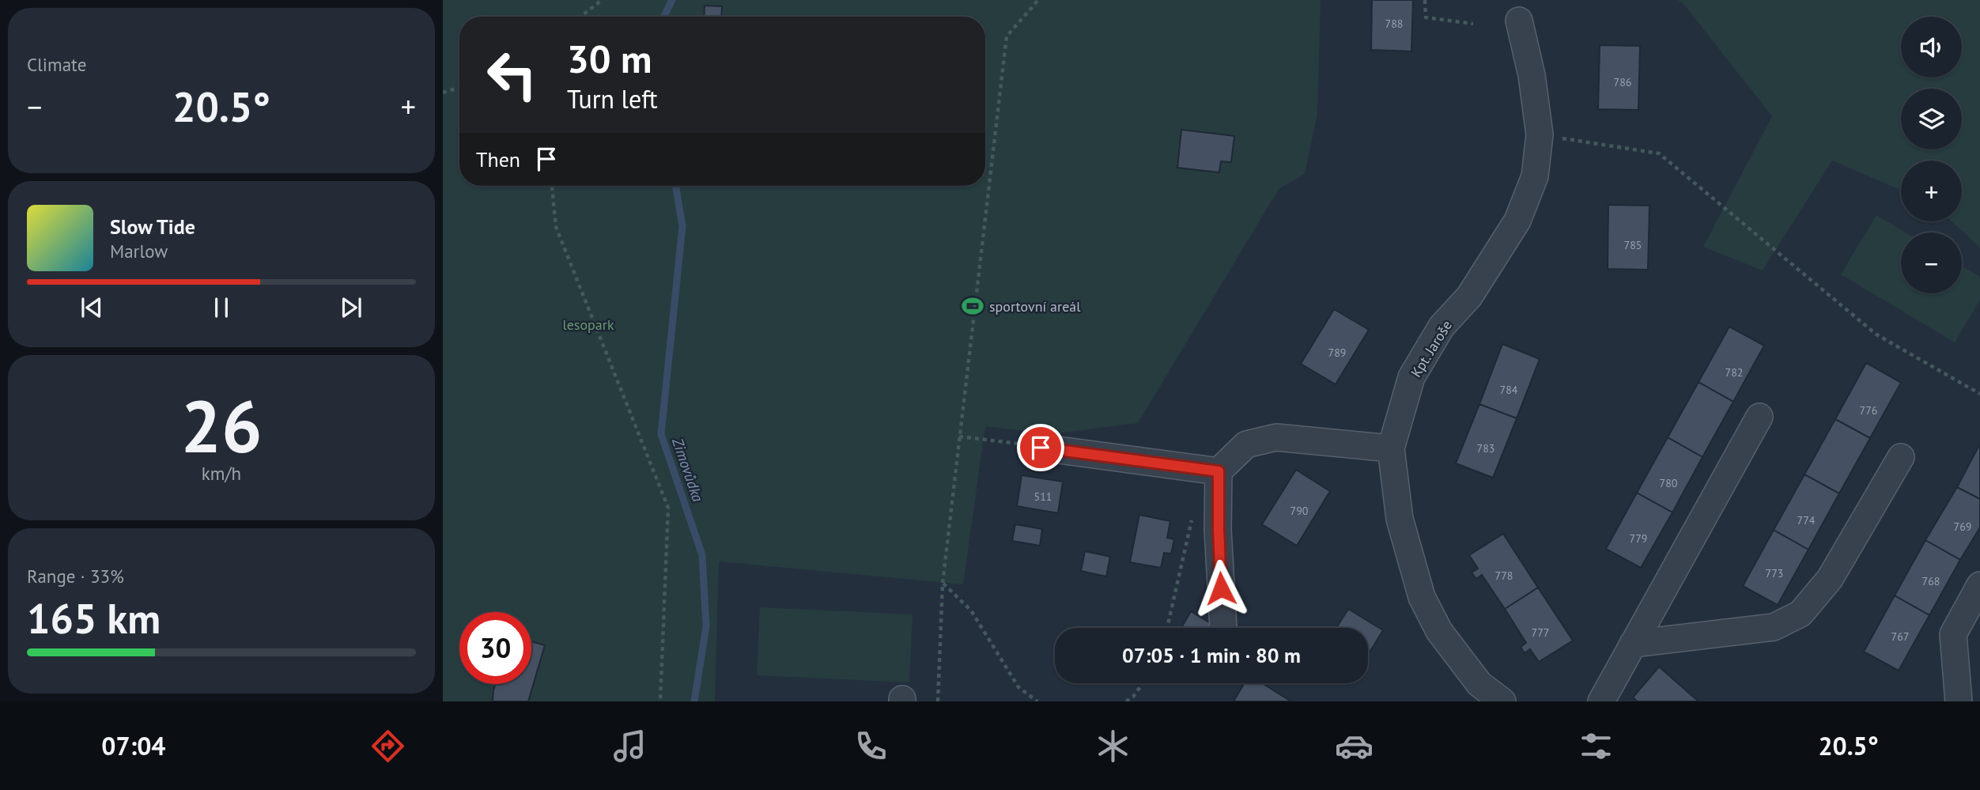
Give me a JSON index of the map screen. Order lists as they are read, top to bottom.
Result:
{
  "streets": {
    "street": ["Kpt. Jaroše"]
  },
  "water": ["Zimovůdka"],
  "parks": ["lesopark"],
  "places": {
    "sports": ["sportovní areál"]
  },
  "house_numbers": [
    "788",
    "786",
    "785",
    "789",
    "782",
    "784",
    "776",
    "783",
    "780",
    "511",
    "790",
    "774",
    "769",
    "779",
    "773",
    "778",
    "768",
    "777",
    "767"
  ],
  "page": {
    "tile": [
      "Climate",
      ["26", "km/h"],
      ["Range · 33%", "165 km"]
    ],
    "map_buttons": ["+", "−"],
    "turn": ["30 m", "Turn left"],
    "heat": ["−", "20.5°", "+"],
    "then": "Then",
    "song": ["Slow Tide", "Marlow"],
    "limit": "30",
    "trip": "07:05 · 1 min · 80 m",
    "tabs": ["07:04", "20.5°"]
  }
}
